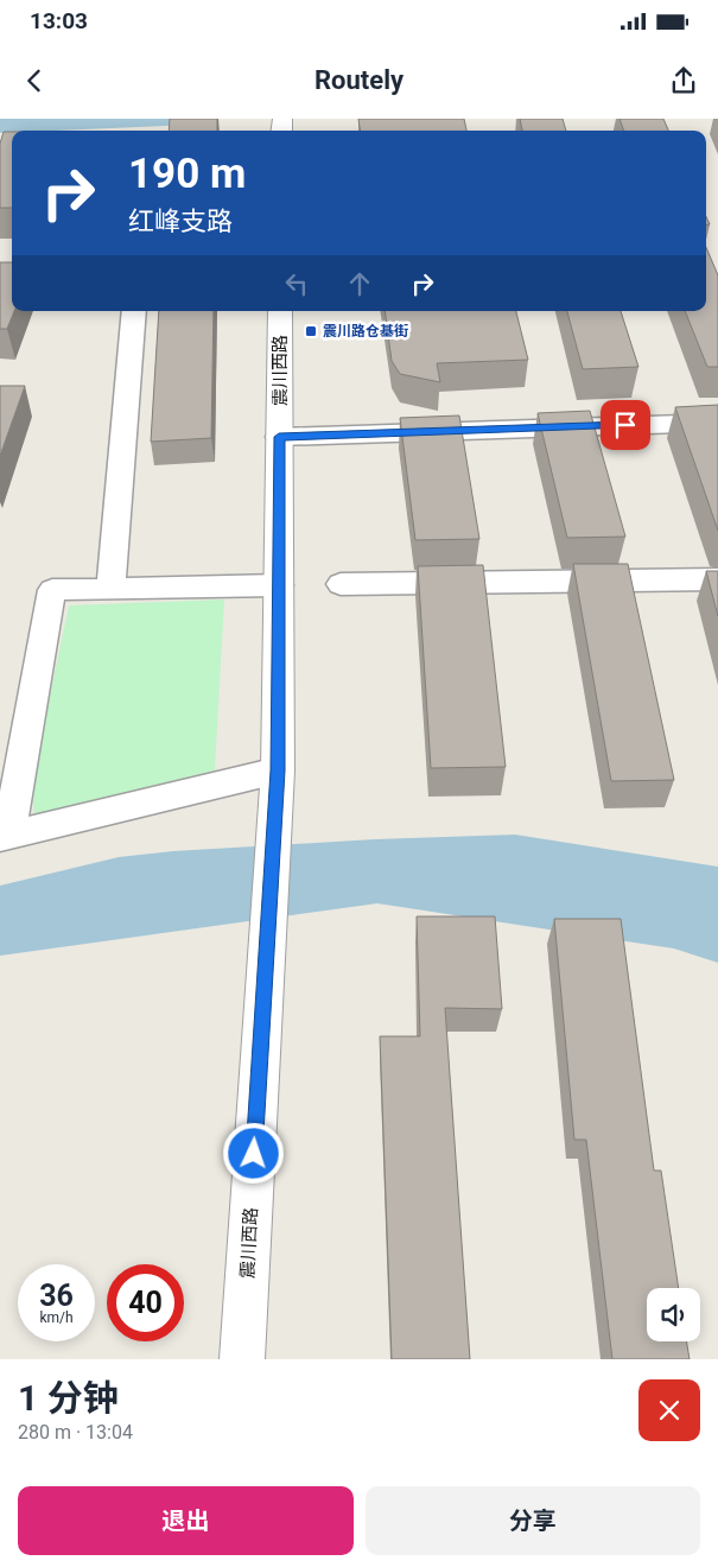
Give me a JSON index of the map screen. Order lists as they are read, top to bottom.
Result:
{
  "streets": {
    "street": ["震川西路"]
  },
  "places": {
    "transit": ["震川路仓基街"]
  },
  "page": {
    "status": "13:03",
    "header": "Routely",
    "turn": ["190 m", "红峰支路"],
    "speed": "36 km/h",
    "limit": "40",
    "heading": ["1 分钟", "280 m · 13:04"],
    "buttons": ["退出", "分享"]
  }
}
